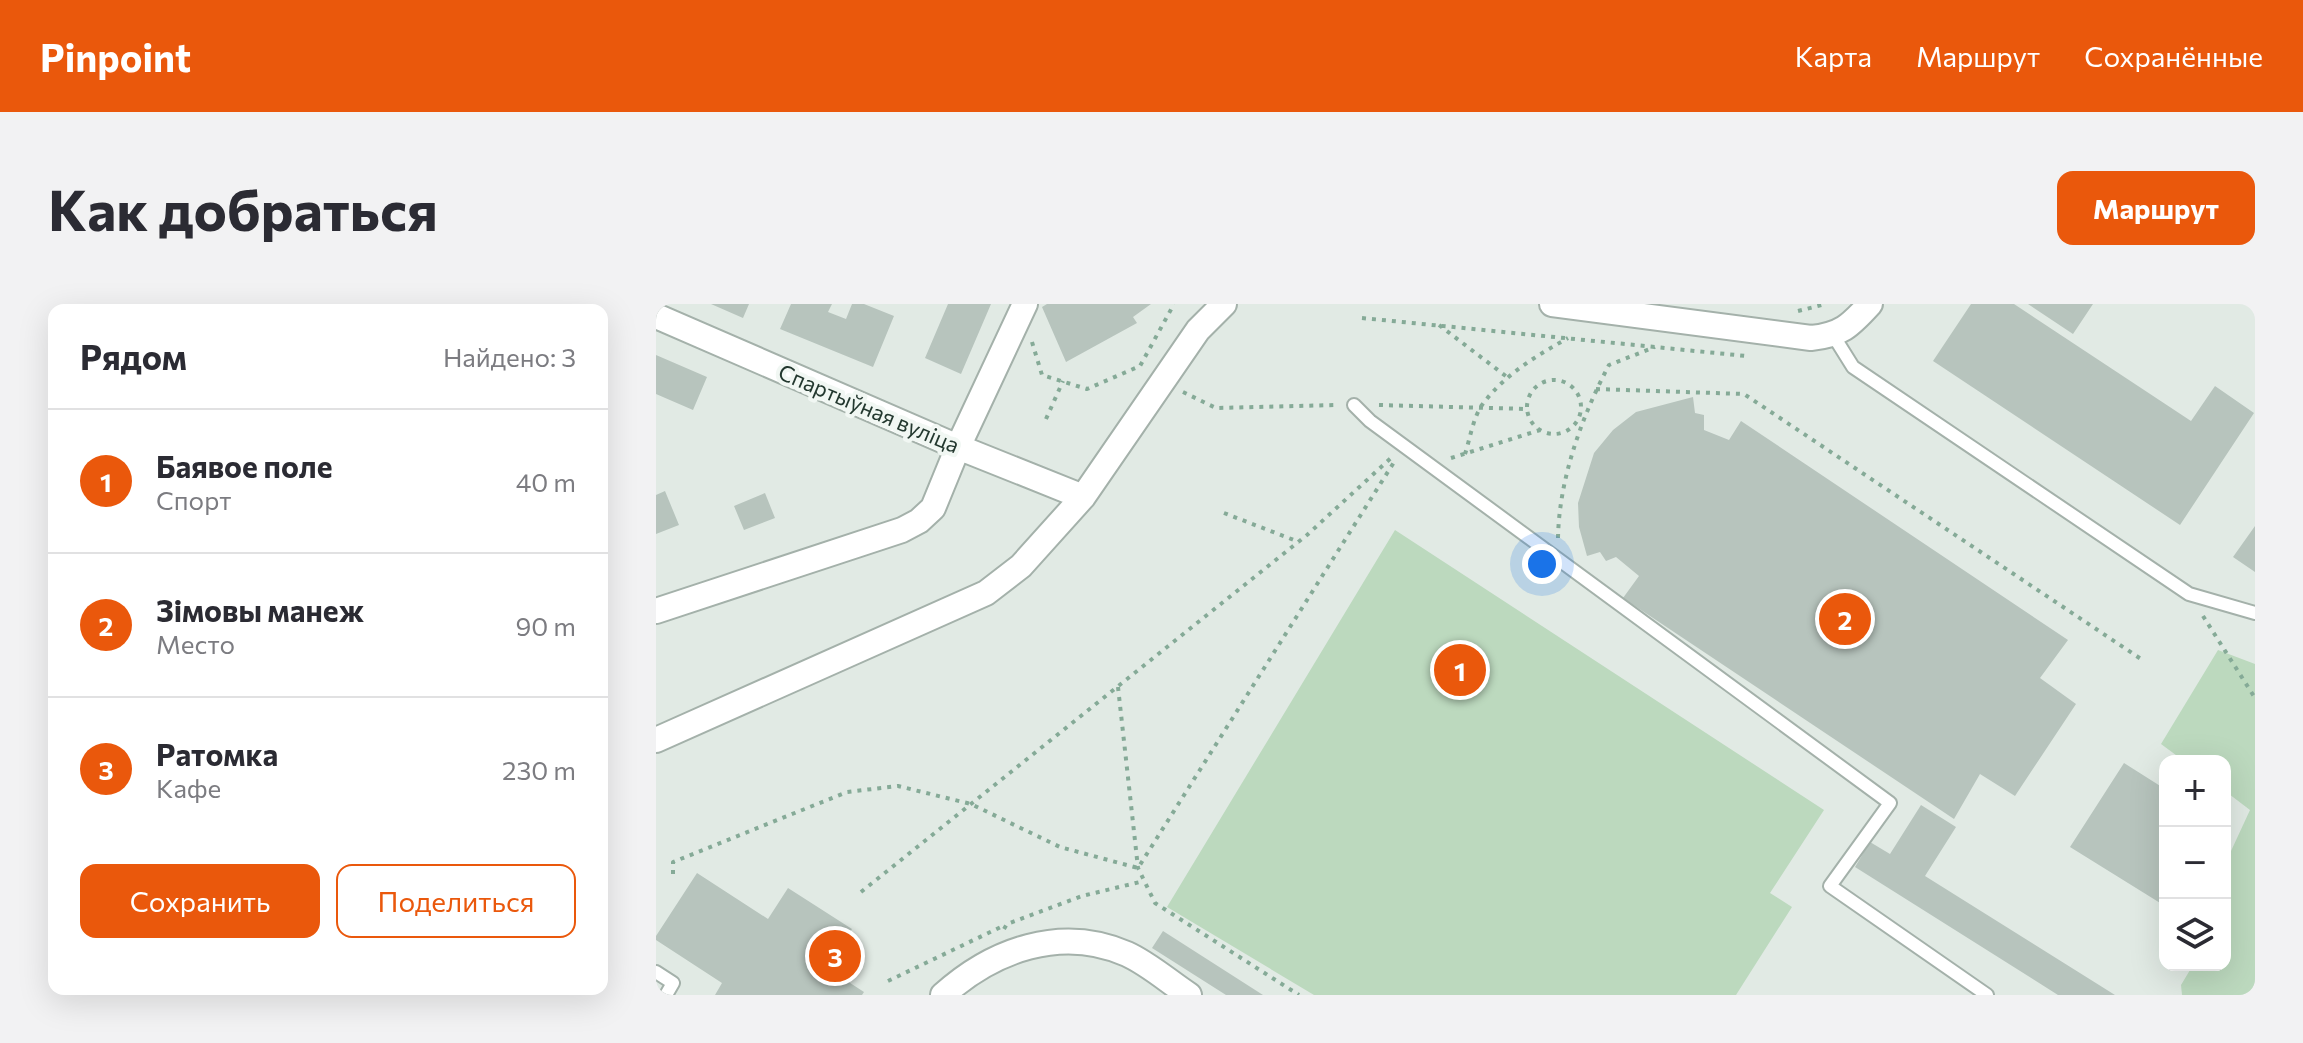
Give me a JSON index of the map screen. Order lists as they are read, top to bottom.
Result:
{
  "streets": {
    "street": ["Спартыўная вуліца"]
  },
  "page": {
    "header": "Pinpoint",
    "nav": ["Карта", "Маршрут", "Сохранённые"],
    "buttons": [
      "Маршрут",
      ["Сохранить", "Поделиться"]
    ],
    "title": "Как добраться",
    "heading": ["Рядом", "Найдено: 3"],
    "list": [
      {
        "mark": "1",
        "name": "Баявое поле",
        "note": "Спорт",
        "value": "40 m"
      },
      {
        "mark": "2",
        "name": "Зімовы манеж",
        "note": "Место",
        "value": "90 m"
      },
      {
        "mark": "3",
        "name": "Ратомка",
        "note": "Кафе",
        "value": "230 m"
      }
    ],
    "pins": ["2", "1", "3"],
    "map_buttons": ["+", "−"]
  }
}
